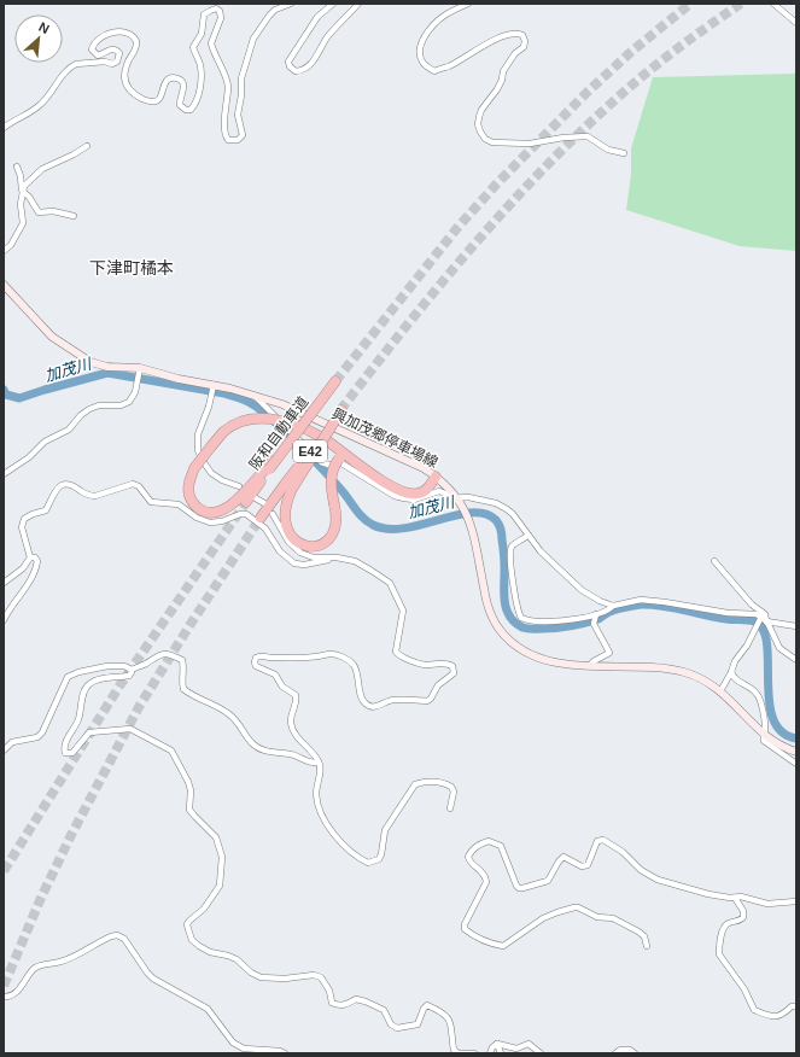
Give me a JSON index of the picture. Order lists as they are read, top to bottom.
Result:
{
  "streets": {
    "highway": ["阪和自動車道", "E42"],
    "main road": ["興加茂郷停車場線"]
  },
  "districts": ["下津町橘本"],
  "water": ["加茂川"],
  "north": "top right"
}
